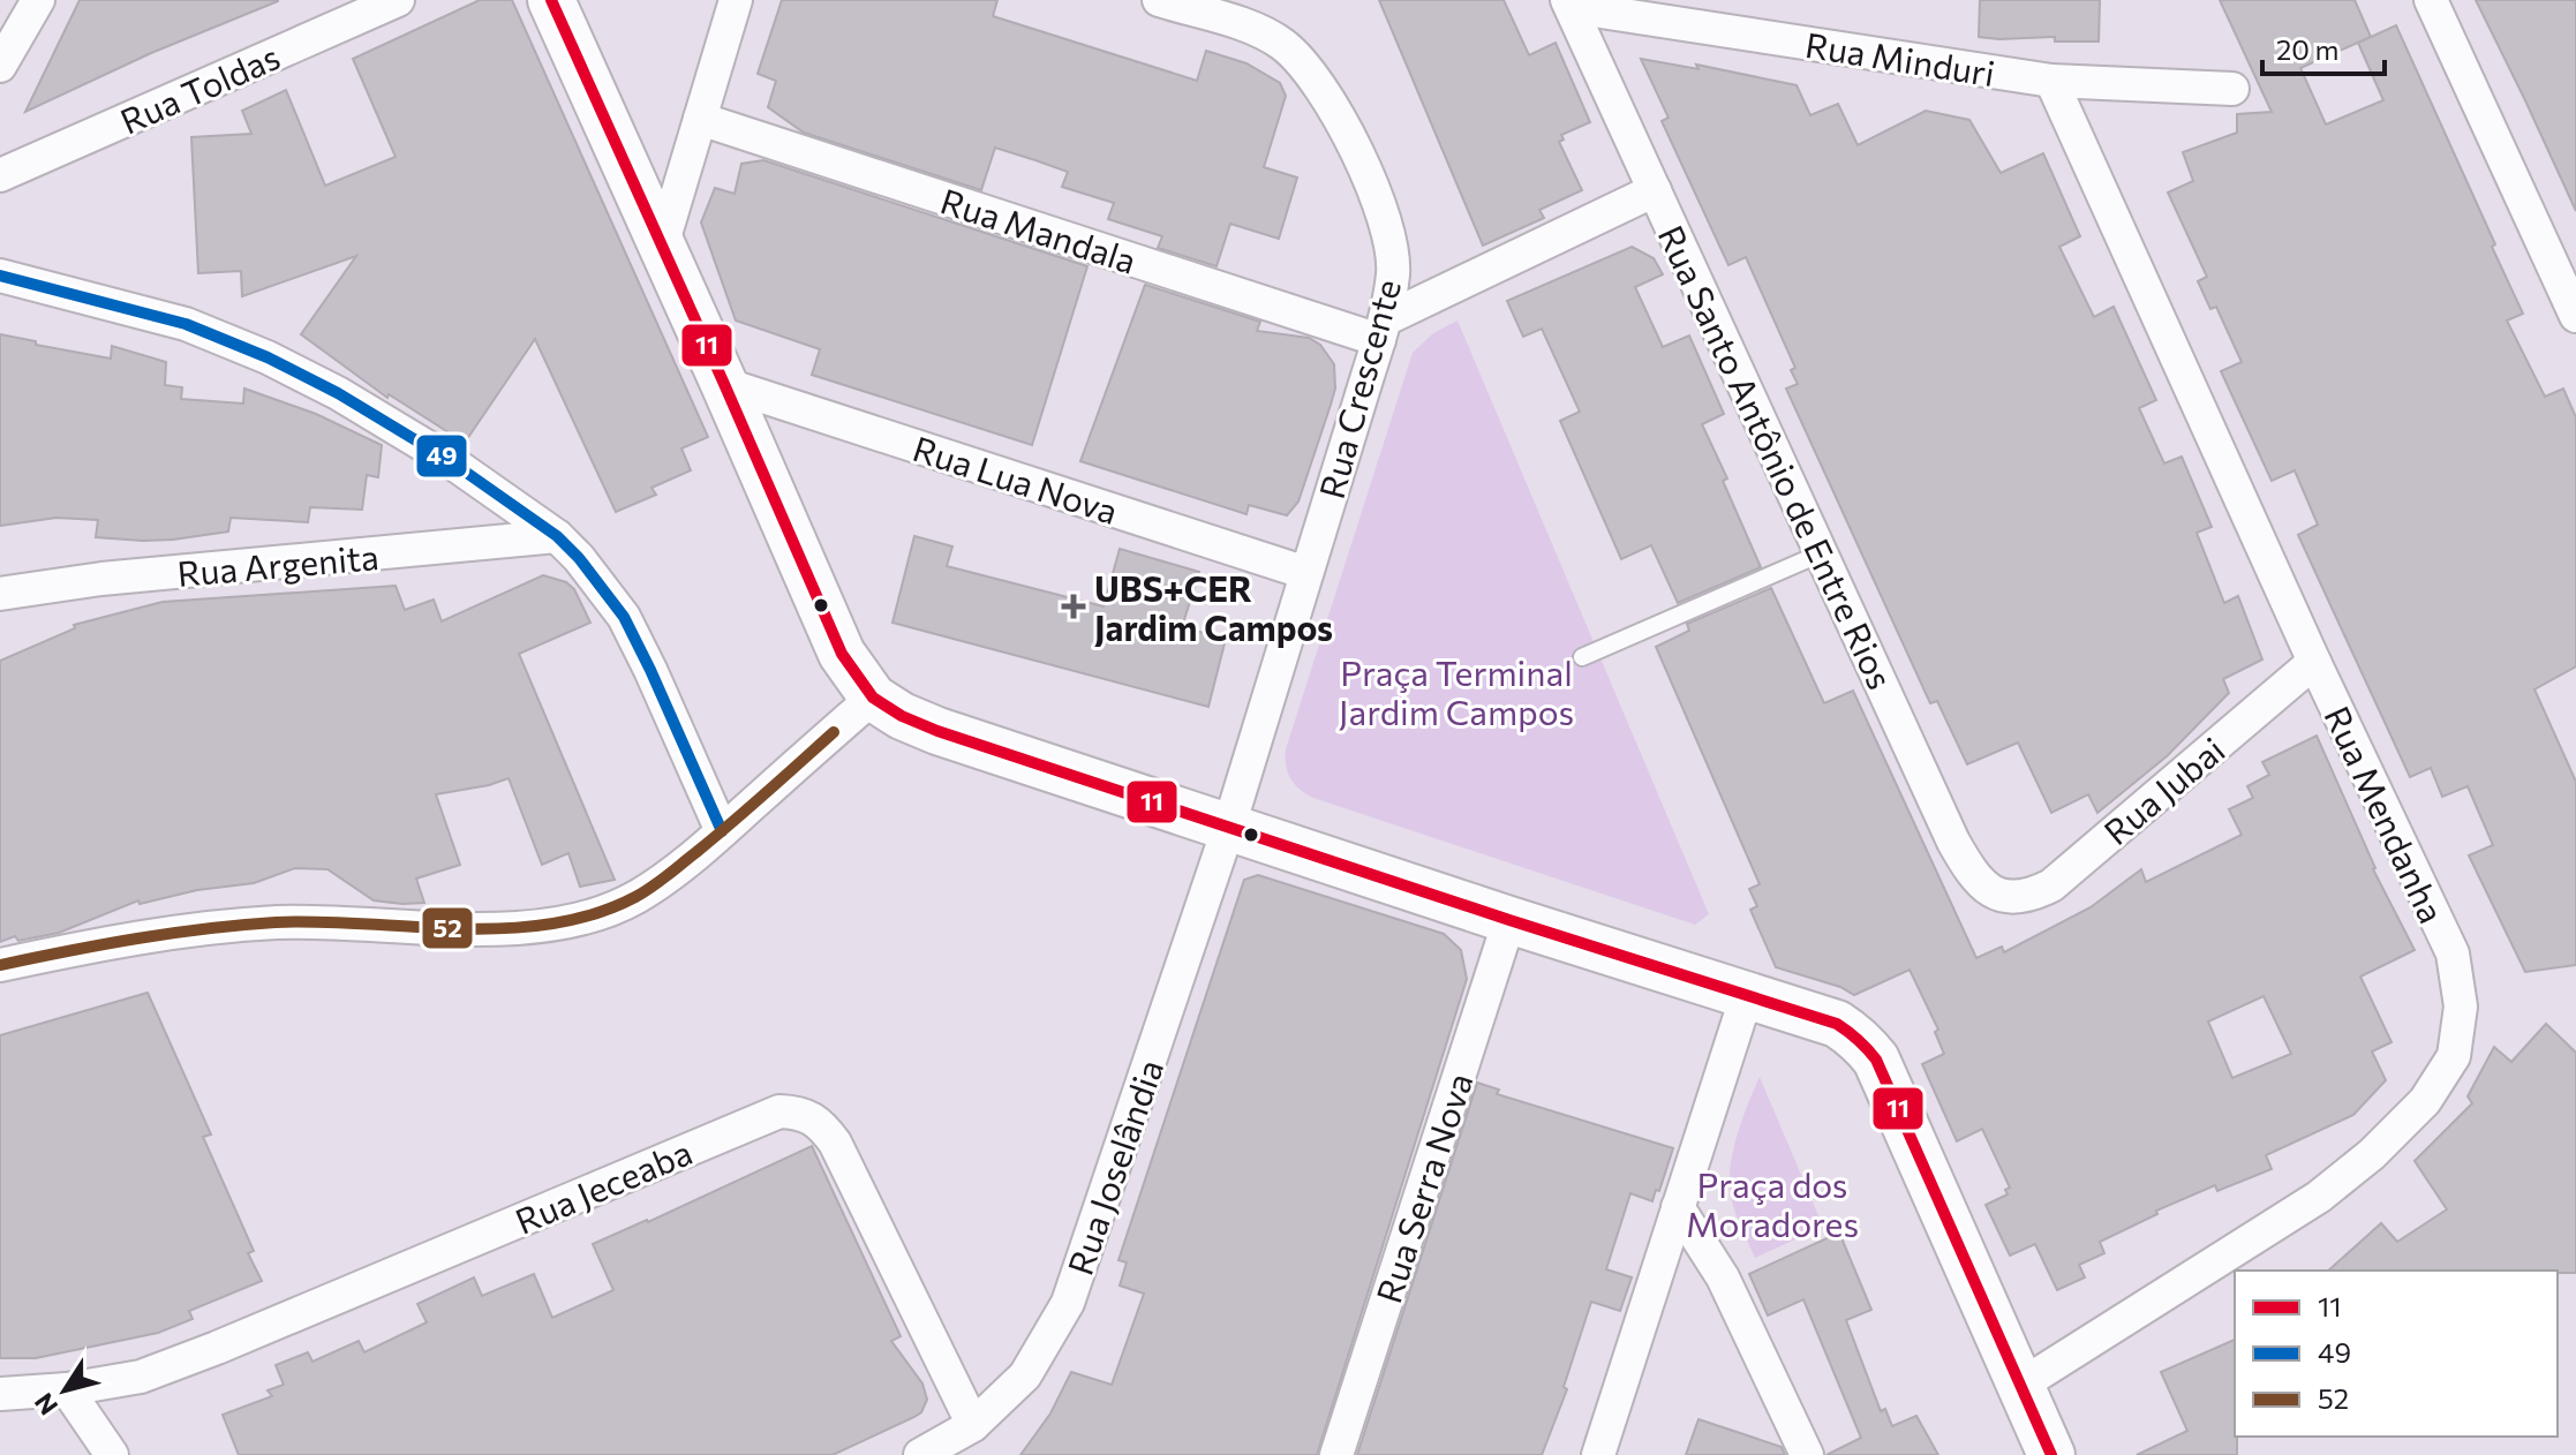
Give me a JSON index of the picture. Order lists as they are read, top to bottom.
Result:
{
  "streets": {
    "street": [
      "Rua Minduri",
      "Rua Toldas",
      "Rua Mandala",
      "Rua Crescente",
      "Rua Santo Antônio de Entre Rios",
      "Rua Lua Nova",
      "Rua Argenita",
      "Rua Jubai",
      "Rua Mendanha",
      "Rua Joselândia",
      "Rua Jeceaba",
      "Rua Serra Nova"
    ]
  },
  "crossings": [
    ["Rua Minduri", "Rua Santo Antônio de Entre Rios"],
    ["Rua Minduri", "Rua Mendanha"],
    ["Rua Mandala", "Rua Crescente"],
    ["Rua Crescente", "Rua Lua Nova"],
    ["Rua Crescente", "Rua Joselândia"],
    ["Rua Santo Antônio de Entre Rios", "Rua Jubai"],
    ["Rua Jubai", "Rua Mendanha"],
    ["Rua Joselândia", "Rua Jeceaba"]
  ],
  "parks": ["Praça Terminal Jardim Campos", "Praça dos Moradores"],
  "places": {
    "health": ["UBS+CER Jardim Campos"]
  },
  "lines": ["transit line 11", "transit line 49", "transit line 52"],
  "legend": ["11", "49", "52"],
  "scale_bar": "20 m",
  "north": "bottom left"
}
